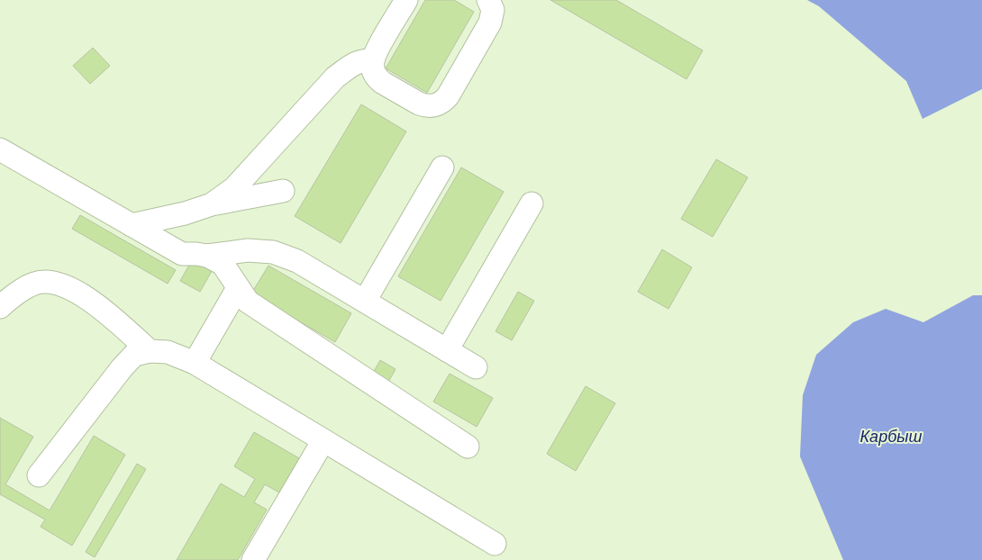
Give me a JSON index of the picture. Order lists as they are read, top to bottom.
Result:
{
  "water": ["Карбыш"]
}
